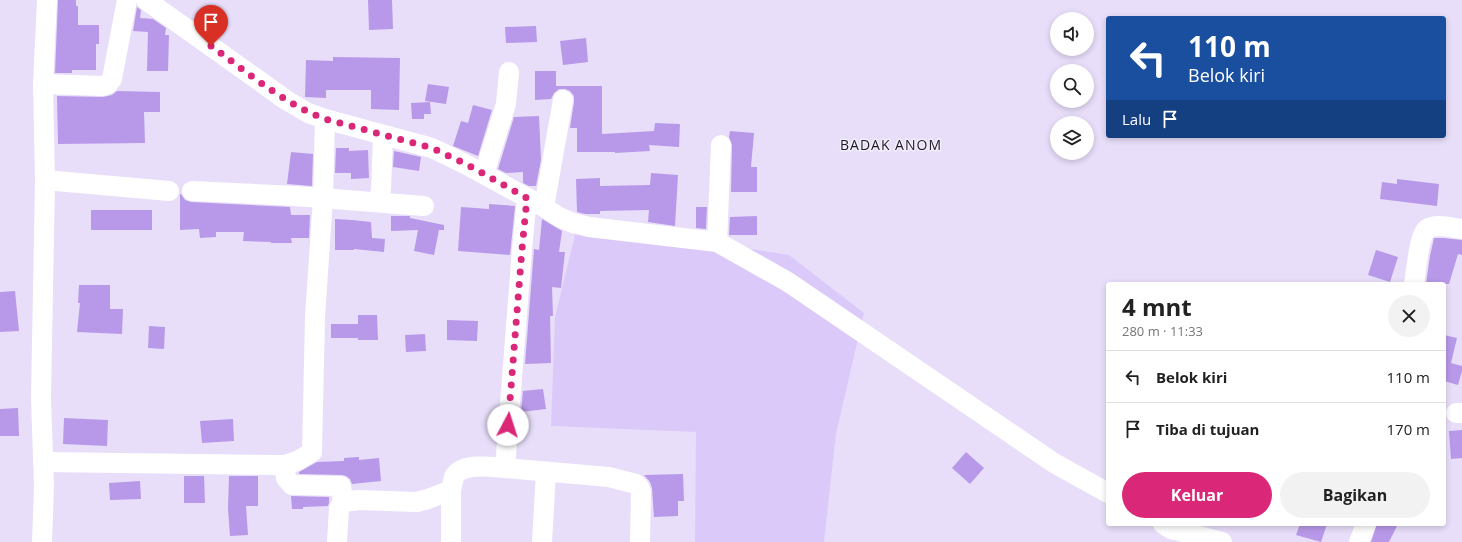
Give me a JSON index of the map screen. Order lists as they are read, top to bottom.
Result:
{
  "districts": ["BADAK ANOM"],
  "page": {
    "turn": ["110 m", "Belok kiri"],
    "then": "Lalu",
    "heading": ["4 mnt", "280 m · 11:33"],
    "list": [
      {
        "name": "Belok kiri",
        "value": "110 m"
      },
      {
        "name": "Tiba di tujuan",
        "value": "170 m"
      }
    ],
    "buttons": ["Keluar", "Bagikan"]
  }
}
